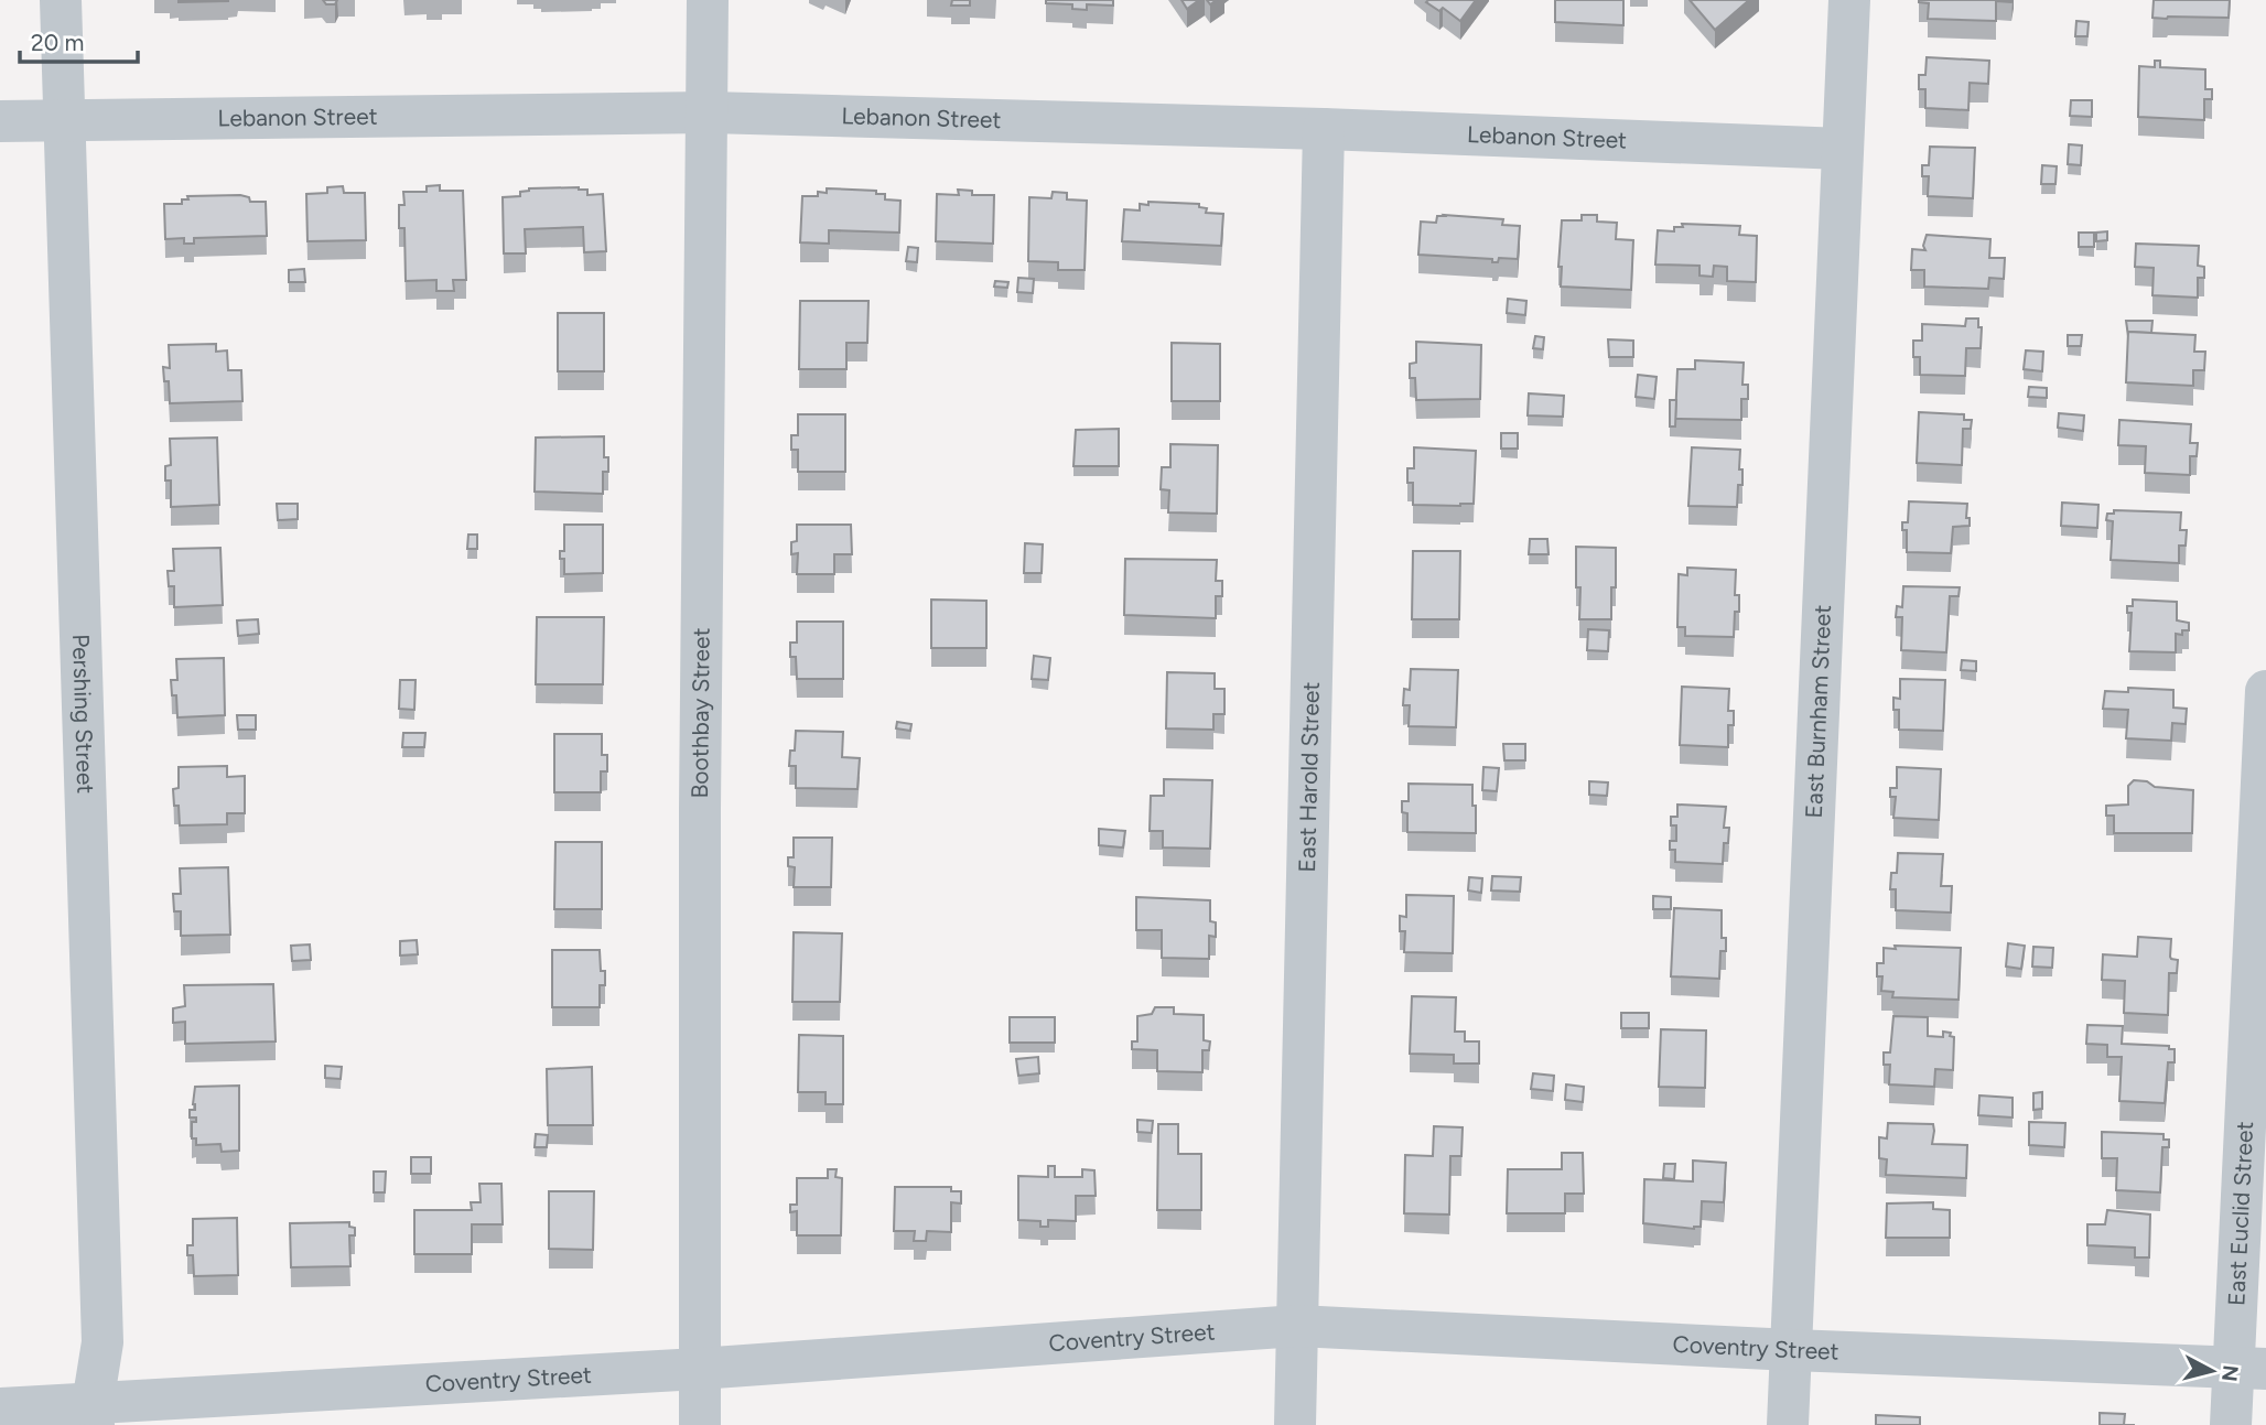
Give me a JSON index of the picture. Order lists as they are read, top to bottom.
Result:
{
  "streets": {
    "street": [
      "Lebanon Street",
      "Boothbay Street",
      "Pershing Street",
      "East Burnham Street",
      "East Harold Street",
      "East Euclid Street",
      "Coventry Street"
    ]
  },
  "crossings": [
    ["Lebanon Street", "Boothbay Street"],
    ["Lebanon Street", "Pershing Street"],
    ["Lebanon Street", "East Burnham Street"],
    ["Lebanon Street", "East Harold Street"],
    ["Boothbay Street", "Coventry Street"],
    ["Pershing Street", "Coventry Street"],
    ["East Burnham Street", "Coventry Street"],
    ["East Harold Street", "Coventry Street"],
    ["East Euclid Street", "Coventry Street"]
  ],
  "scale_bar": "20 m",
  "north": "right"
}
